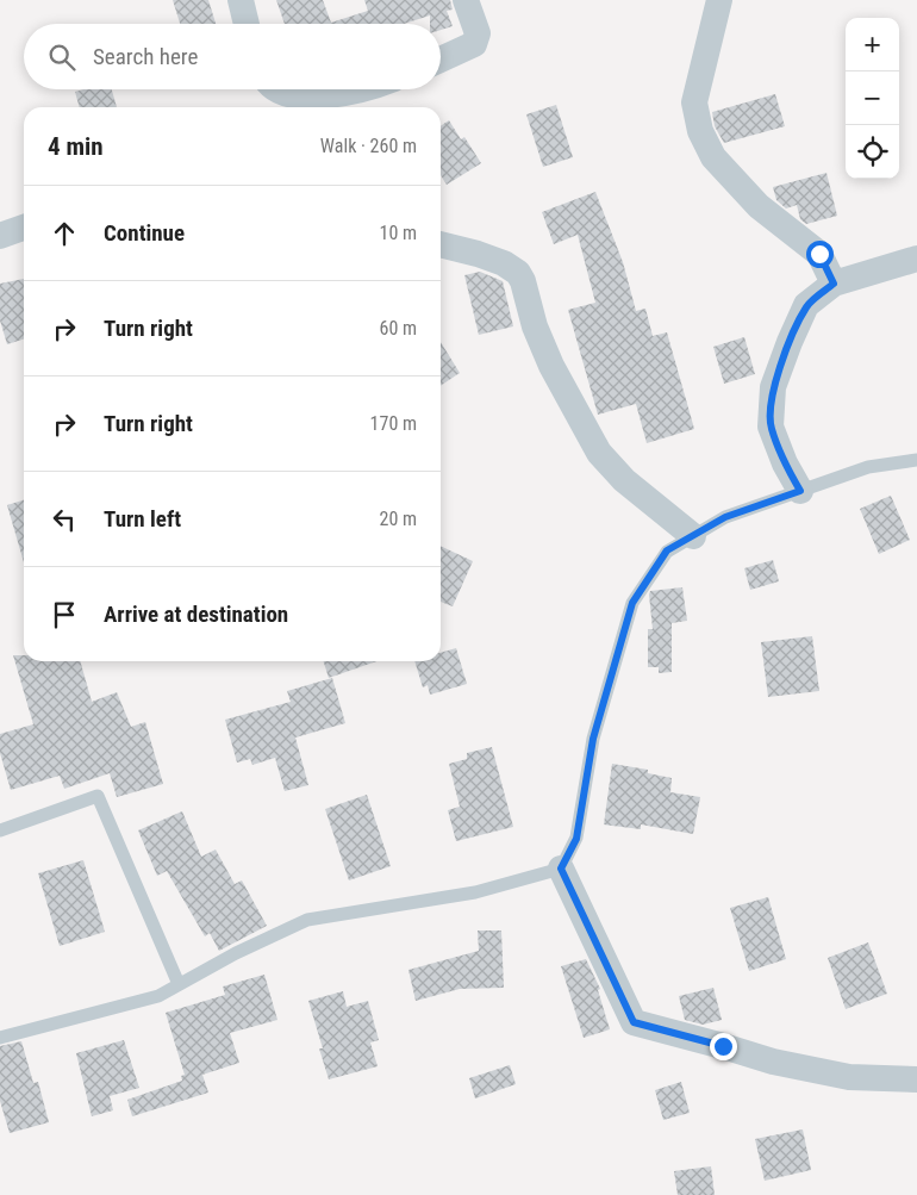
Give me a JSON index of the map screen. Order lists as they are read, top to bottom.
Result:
{
  "page": {
    "map_buttons": ["+", "−"],
    "search": "Search here",
    "heading": ["4 min", "Walk · 260 m"],
    "list": [
      ["Continue", "10 m"],
      ["Turn right", "60 m"],
      ["Turn right", "170 m"],
      ["Turn left", "20 m"],
      "Arrive at destination"
    ]
  }
}
